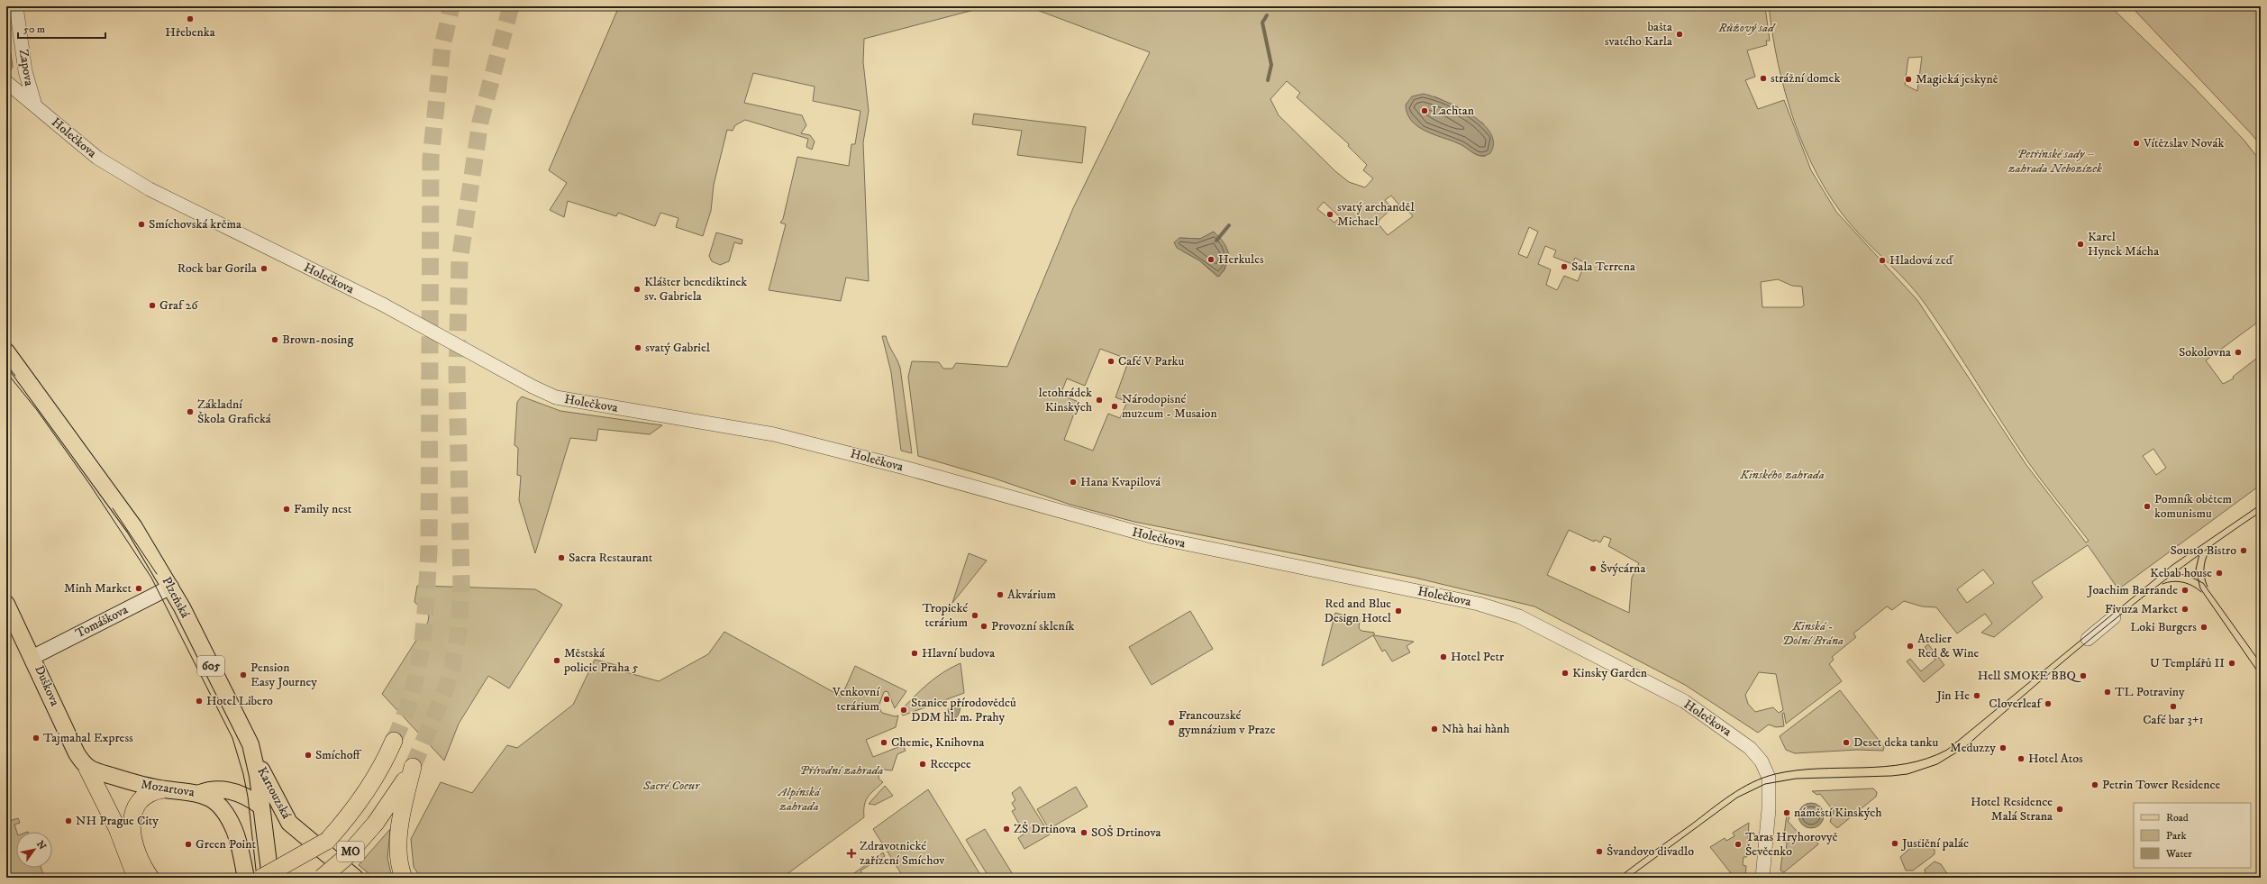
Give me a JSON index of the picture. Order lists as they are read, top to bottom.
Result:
{
  "streets": {
    "highway": ["MO"],
    "main road": [
      "Plzeňská",
      "Tomáškova",
      "605",
      "Duškova",
      "Mozartova",
      "Kartouzská"
    ],
    "street": ["Zapova", "Holečkova"]
  },
  "crossings": [
    ["Zapova", "Holečkova"],
    ["Plzeňská", "Tomáškova"],
    ["Plzeňská", "Kartouzská"],
    ["Tomáškova", "Duškova"],
    ["Duškova", "Mozartova"]
  ],
  "parks": [
    "Růžový sad",
    "Petřínské sady – zahrada Nebozízek",
    "Kinského zahrada",
    "Kinská - Dolní Brána",
    "Přírodní zahrada",
    "Sacré Coeur",
    "Alpínská zahrada"
  ],
  "places": {
    "other": [
      "Hřebenka",
      "bašta svatého Karla",
      "strážní domek",
      "Magická jeskyně",
      "Lachtan",
      "Vítězslav Novák",
      "svatý archanděl Michael",
      "Smíchovská krčma",
      "Karel Hynek Mácha",
      "Herkules",
      "Hladová zeď",
      "Sala Terrena",
      "Rock bar Gorila",
      "Klášter benediktinek sv. Gabriela",
      "Graf 26",
      "Brown-nosing",
      "svatý Gabriel",
      "Sokolovna",
      "Café V Parku",
      "letohrádek Kinských",
      "Národopisné muzeum - Musaion",
      "Základní Škola Grafická",
      "Hana Kvapilová",
      "Pomník obětem komunismu",
      "Family nest",
      "Sousto Bistro",
      "Sacra Restaurant",
      "Švýcárna",
      "Kebab house",
      "Minh Market",
      "Joachim Barrande",
      "Akvárium",
      "Fivuza Market",
      "Red and Blue Design Hotel",
      "Tropické terárium",
      "Provozní skleník",
      "Loki Burgers",
      "Atelier Red & Wine",
      "Hlavní budova",
      "Hotel Petr",
      "Městská policie Praha 5",
      "U Templářů II",
      "Kinsky Garden",
      "Pension Easy Journey",
      "Hell SMOKE BBQ",
      "TL Potraviny",
      "Jin He",
      "Venkovní terárium",
      "Hotel Libero",
      "Cloverleaf",
      "Café bar 3+1",
      "Stanice přírodovědců DDM hl. m. Prahy",
      "Francouzské gymnázium v Praze",
      "Nhà hai hành",
      "Tajmahal Express",
      "Chemie, Knihovna",
      "Deset deka tanku",
      "Meduzzy",
      "Smíchoff",
      "Hotel Atos",
      "Recepce",
      "Petrin Tower Residence",
      "Hotel Residence Malá Strana",
      "náměstí Kinských",
      "NH Prague City",
      "ZŠ Drtinova",
      "SOŠ Drtinova",
      "Justiční palác",
      "Green Point",
      "Taras Hryhorovyč Ševčenko",
      "Švandovo divadlo"
    ],
    "health": ["Zdravotnické zařízení Smíchov"]
  },
  "legend": ["Road", "Park", "Water"],
  "scale_bar": "50 m",
  "north": "top right"
}
